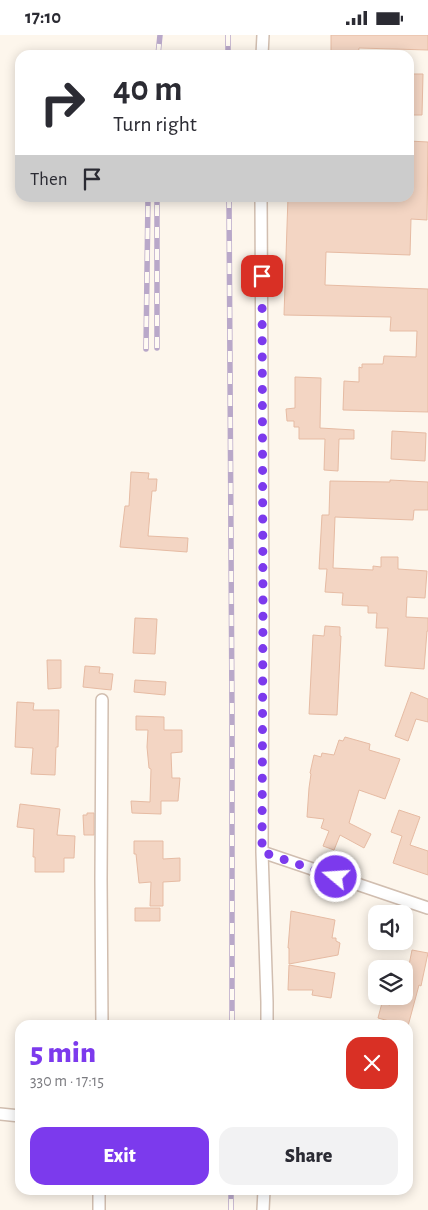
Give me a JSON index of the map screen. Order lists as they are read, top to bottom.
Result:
{
  "page": {
    "status": "17:10",
    "turn": ["40 m", "Turn right"],
    "then": "Then",
    "heading": ["5 min", "330 m · 17:15"],
    "buttons": ["Exit", "Share"]
  }
}
